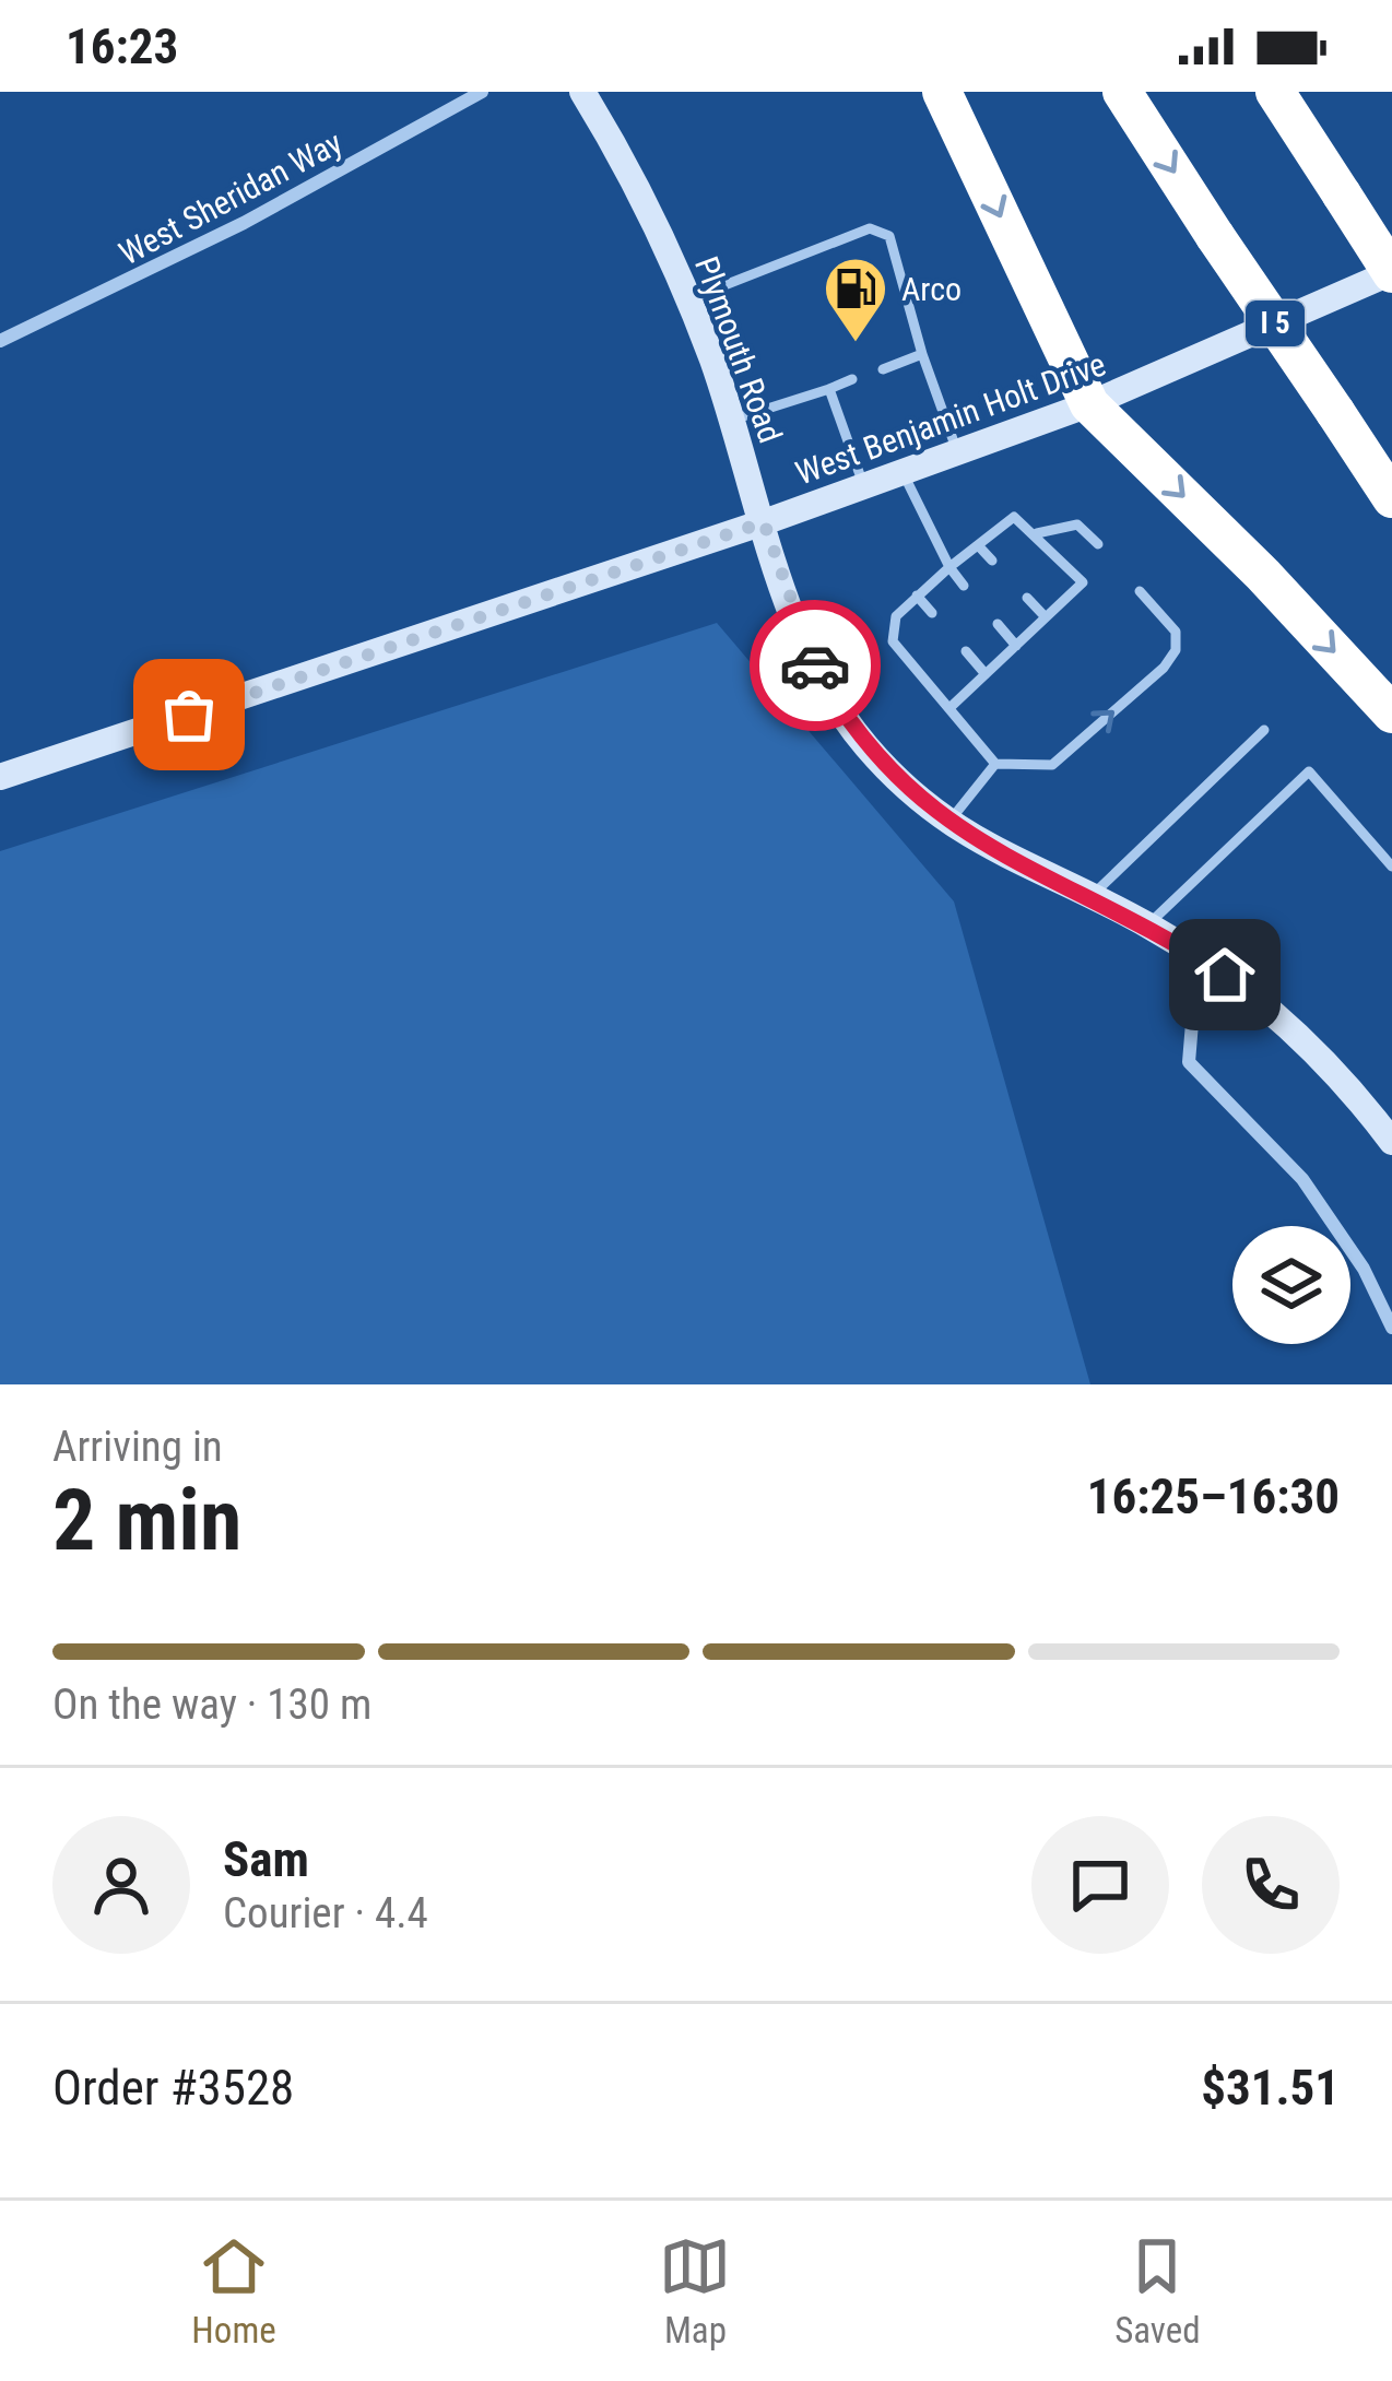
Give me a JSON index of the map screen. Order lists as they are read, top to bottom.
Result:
{
  "streets": {
    "highway": ["I 5"],
    "main road": ["Plymouth Road", "West Benjamin Holt Drive"],
    "street": ["West Sheridan Way"]
  },
  "crossings": [
    ["Plymouth Road", "West Benjamin Holt Drive"]
  ],
  "places": {
    "fuel station": ["Arco"]
  },
  "page": {
    "status": "16:23",
    "heading": ["2 min", "Arriving in", "16:25–16:30"],
    "panel": [
      "Sam",
      "Courier · 4.4",
      "Order #3528",
      "$31.51"
    ],
    "bar": "On the way · 130 m",
    "tabs": ["Home", "Map", "Saved"]
  }
}
